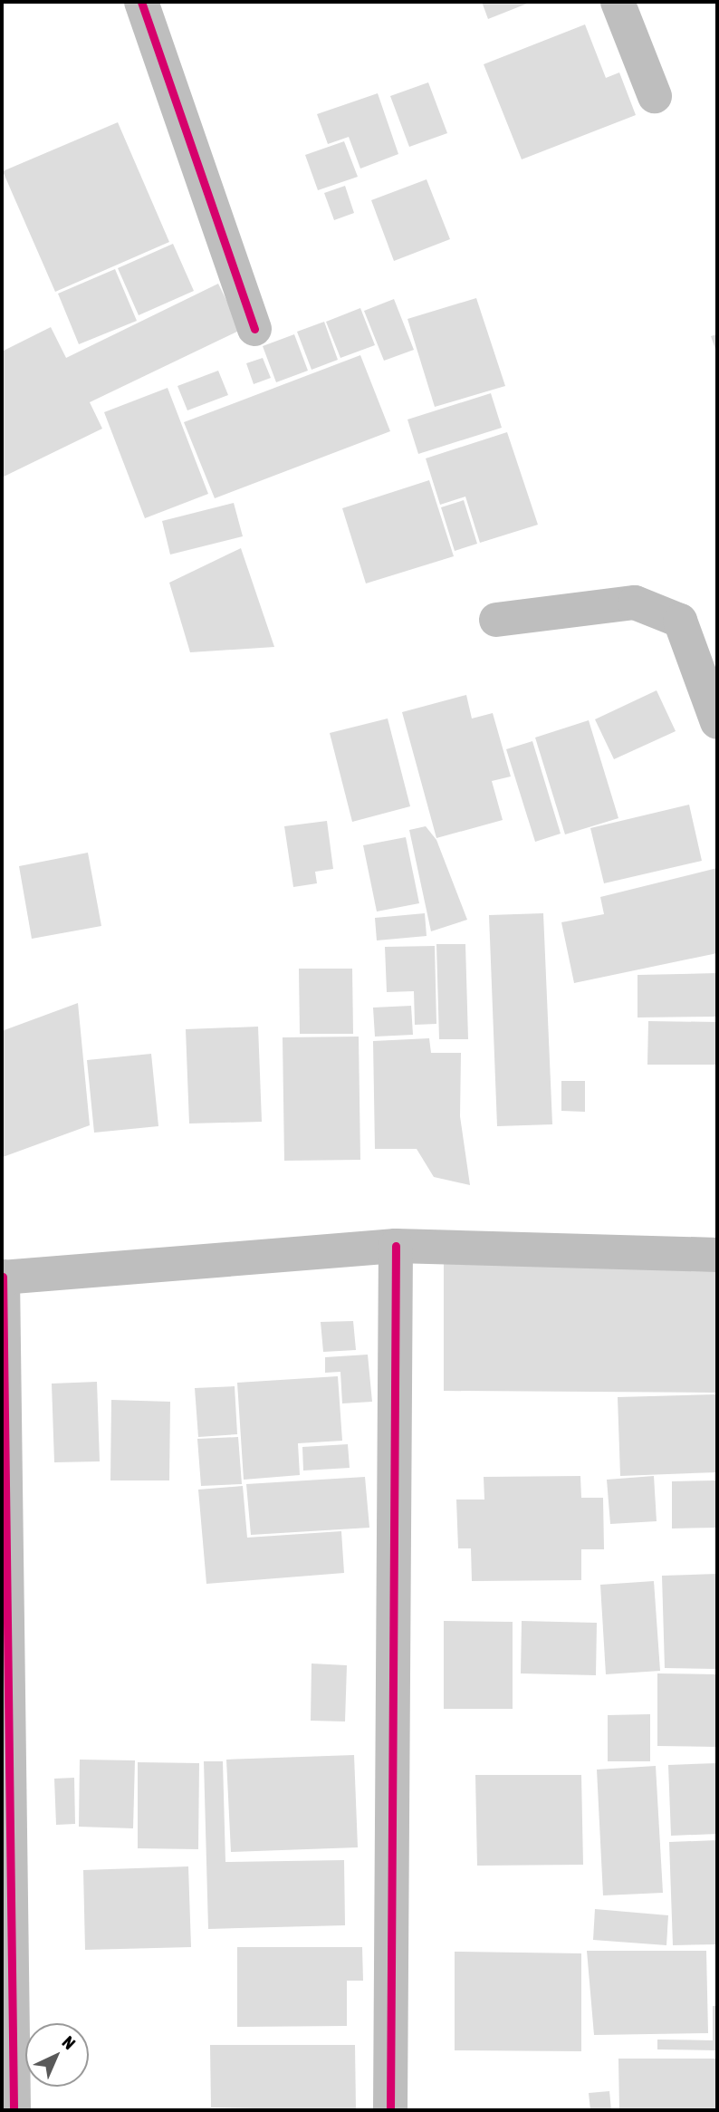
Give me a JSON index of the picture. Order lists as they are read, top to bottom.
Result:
{
  "north": "top right"
}
